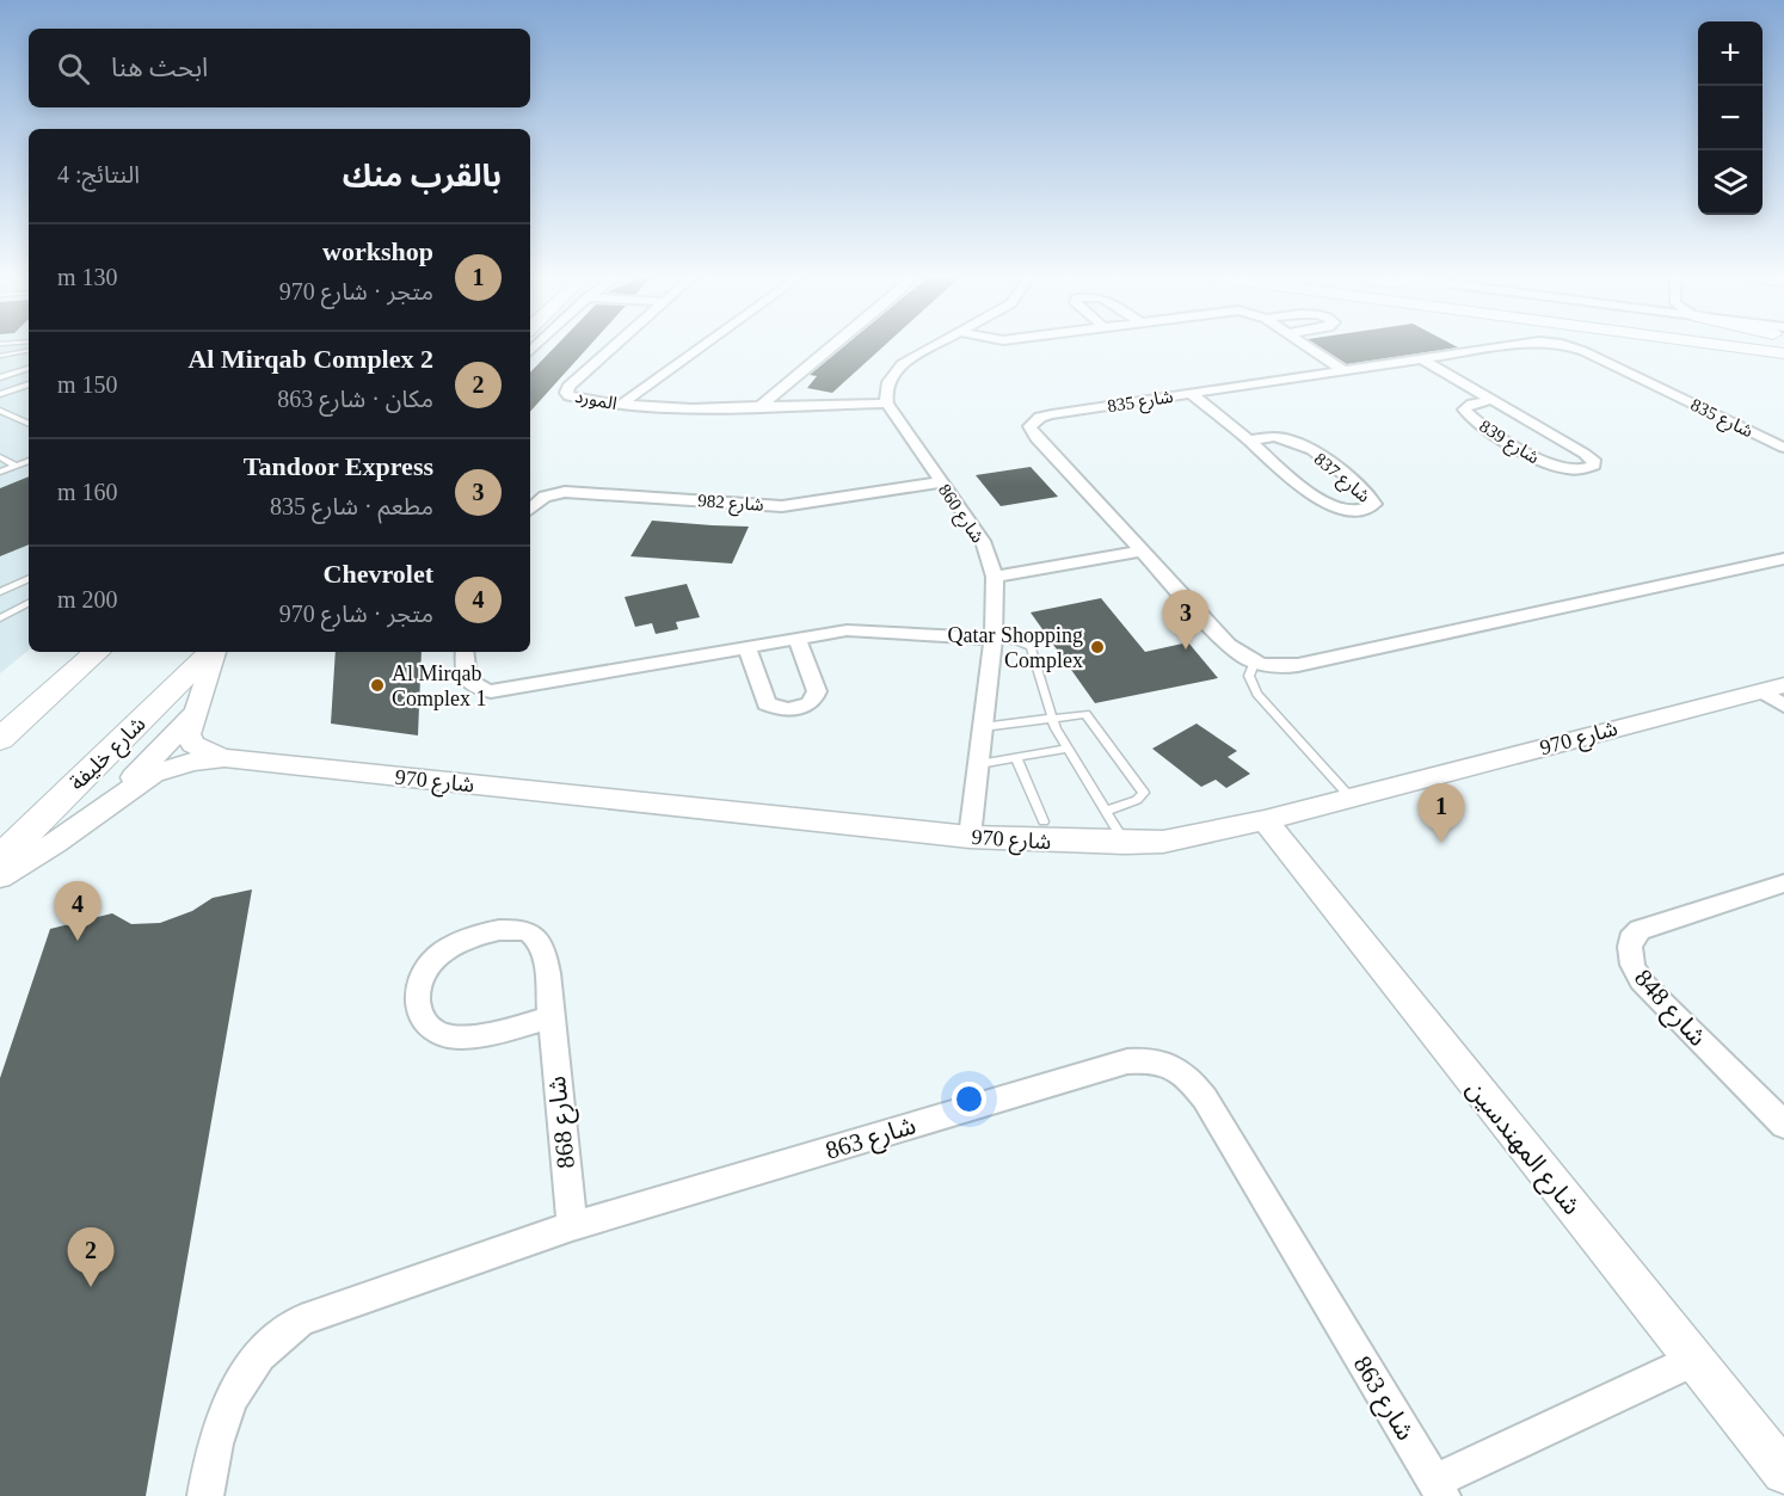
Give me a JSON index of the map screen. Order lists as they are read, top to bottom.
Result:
{
  "streets": {
    "main road": ["شارع خليفة"],
    "street": [
      "المورد",
      "شارع 835",
      "شارع 839",
      "شارع 837",
      "شارع 982",
      "شارع 860",
      "شارع 970",
      "شارع 848",
      "شارع 868",
      "شارع 863",
      "شارع المهندسين"
    ]
  },
  "crossings": [
    ["المورد", "شارع 860"],
    ["شارع 835", "شارع 839"],
    ["شارع 835", "شارع 837"],
    ["شارع 982", "شارع 860"],
    ["شارع 860", "شارع 970"],
    ["شارع 970", "شارع المهندسين"],
    ["شارع 868", "شارع 863"],
    ["شارع 863", "شارع المهندسين"]
  ],
  "places": ["Qatar Shopping Complex", "Al Mirqab Complex 1"],
  "page": {
    "map_buttons": ["+", "−"],
    "search": "ابحث هنا",
    "heading": ["بالقرب منك", "النتائج: 4"],
    "list": [
      {
        "mark": "1",
        "name": "workshop",
        "note": "متجر · شارع 970",
        "value": "130 m"
      },
      {
        "mark": "2",
        "name": "Al Mirqab Complex 2",
        "note": "مكان · شارع 863",
        "value": "150 m"
      },
      {
        "mark": "3",
        "name": "Tandoor Express",
        "note": "مطعم · شارع 835",
        "value": "160 m"
      },
      {
        "mark": "4",
        "name": "Chevrolet",
        "note": "متجر · شارع 970",
        "value": "200 m"
      }
    ],
    "pins": [
      "3",
      "1",
      "4",
      "2"
    ]
  }
}
